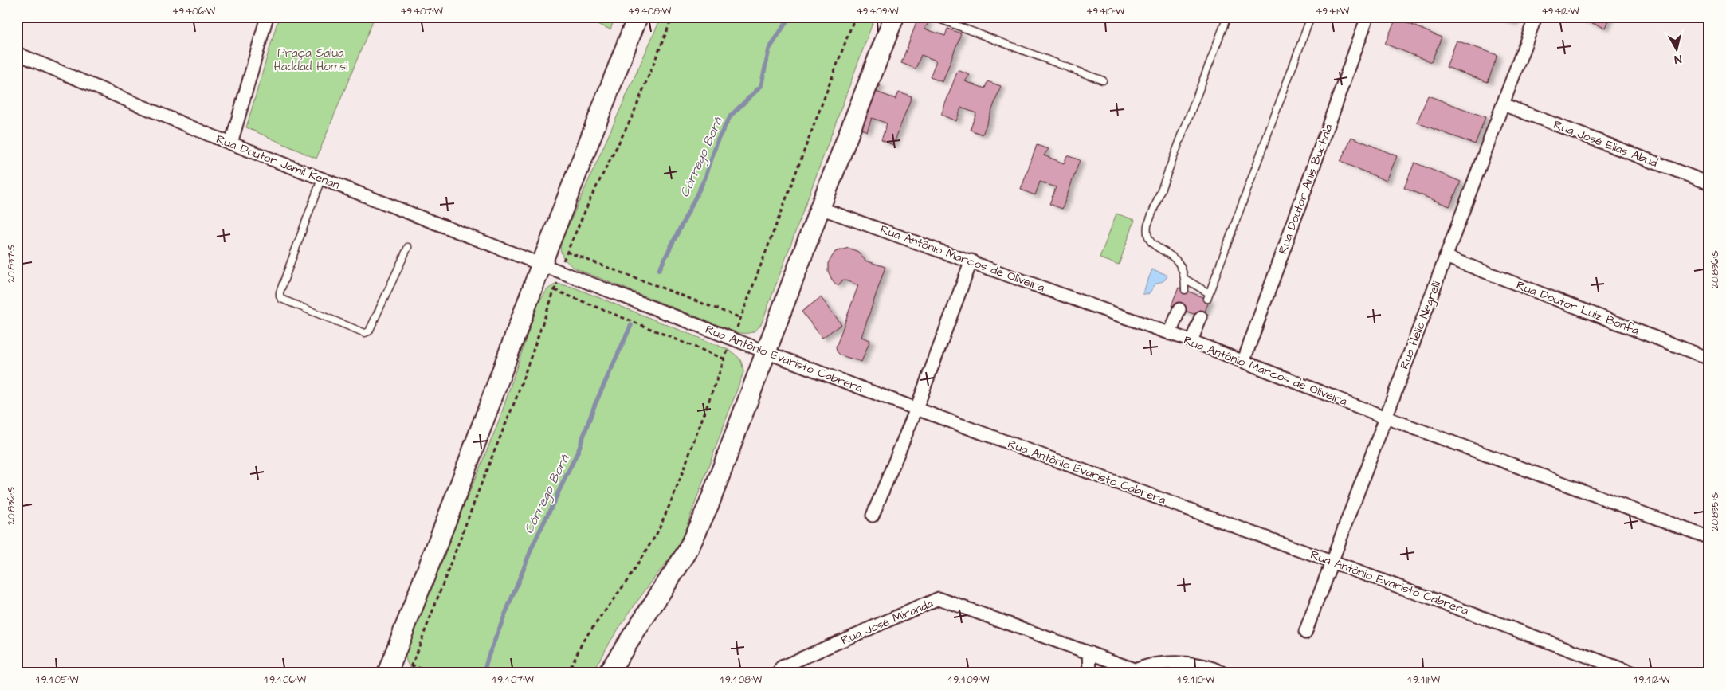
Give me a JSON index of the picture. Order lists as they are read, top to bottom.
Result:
{
  "streets": {
    "street": [
      "Rua José Elias Abud",
      "Rua Doutor Jamil Kenan",
      "Rua Doutor Anis Buchala",
      "Rua Antônio Marcos de Oliveira",
      "Rua Doutor Luiz Bonfa",
      "Rua Hélio Negrelli",
      "Rua Antônio Evaristo Cabrera",
      "Rua José Miranda"
    ]
  },
  "crossings": [
    ["Rua José Elias Abud", "Rua Hélio Negrelli"],
    ["Rua Doutor Jamil Kenan", "Rua Antônio Evaristo Cabrera"],
    ["Rua Doutor Anis Buchala", "Rua Antônio Marcos de Oliveira"],
    ["Rua Antônio Marcos de Oliveira", "Rua Hélio Negrelli"],
    ["Rua Doutor Luiz Bonfa", "Rua Hélio Negrelli"],
    ["Rua Hélio Negrelli", "Rua Antônio Evaristo Cabrera"]
  ],
  "water": ["Córrego Borá"],
  "parks": ["Praça Salua Haddad Homsi"],
  "north": "bottom",
  "coordinates": [
    "49.406°W",
    "49.407°W",
    "49.408°W",
    "49.409°W",
    "49.410°W",
    "49.411°W",
    "49.412°W",
    "20.837°S",
    "20.836°S",
    "20.835°S",
    "49.405°W"
  ]
}
